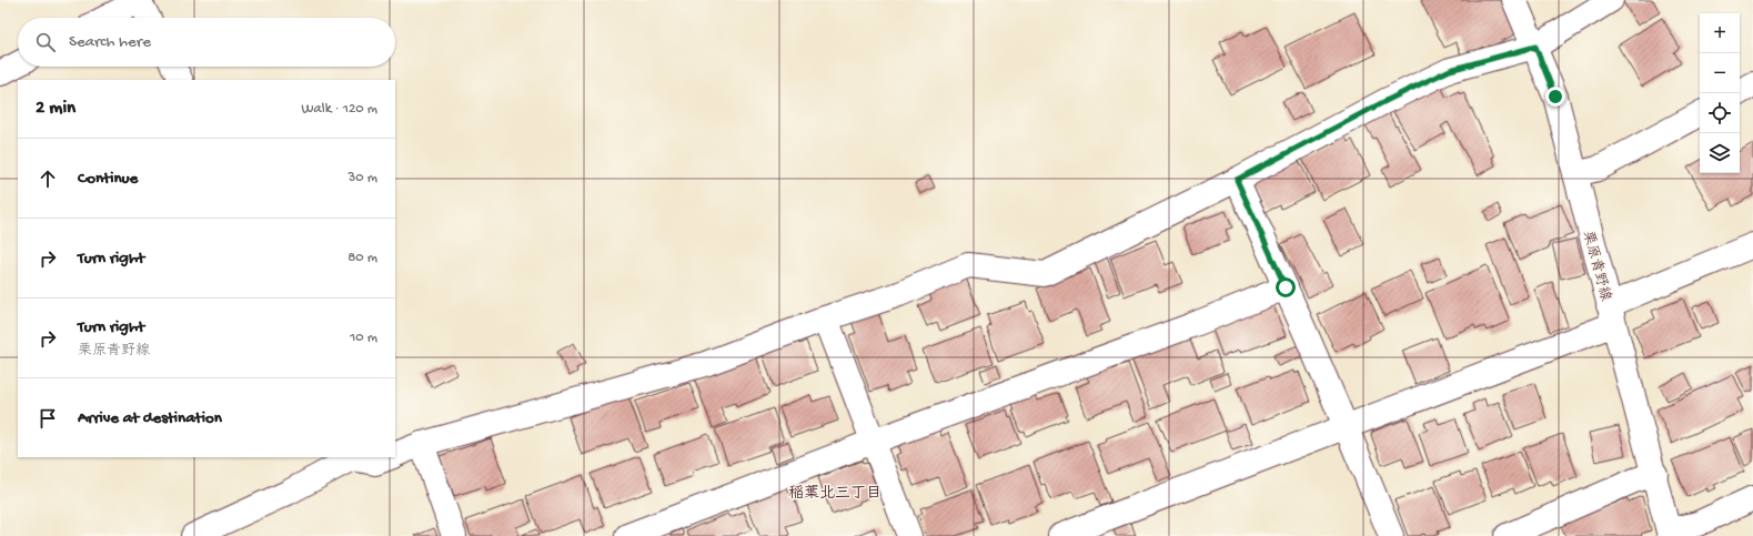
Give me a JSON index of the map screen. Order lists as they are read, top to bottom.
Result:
{
  "streets": {
    "street": ["栗原青野線"]
  },
  "districts": ["稲葉北三丁目"],
  "page": {
    "map_buttons": ["+", "−"],
    "search": "Search here",
    "heading": ["2 min", "Walk · 120 m"],
    "list": [
      ["Continue", "30 m"],
      ["Turn right", "80 m"],
      ["Turn right", "栗原青野線", "10 m"],
      "Arrive at destination"
    ]
  }
}
